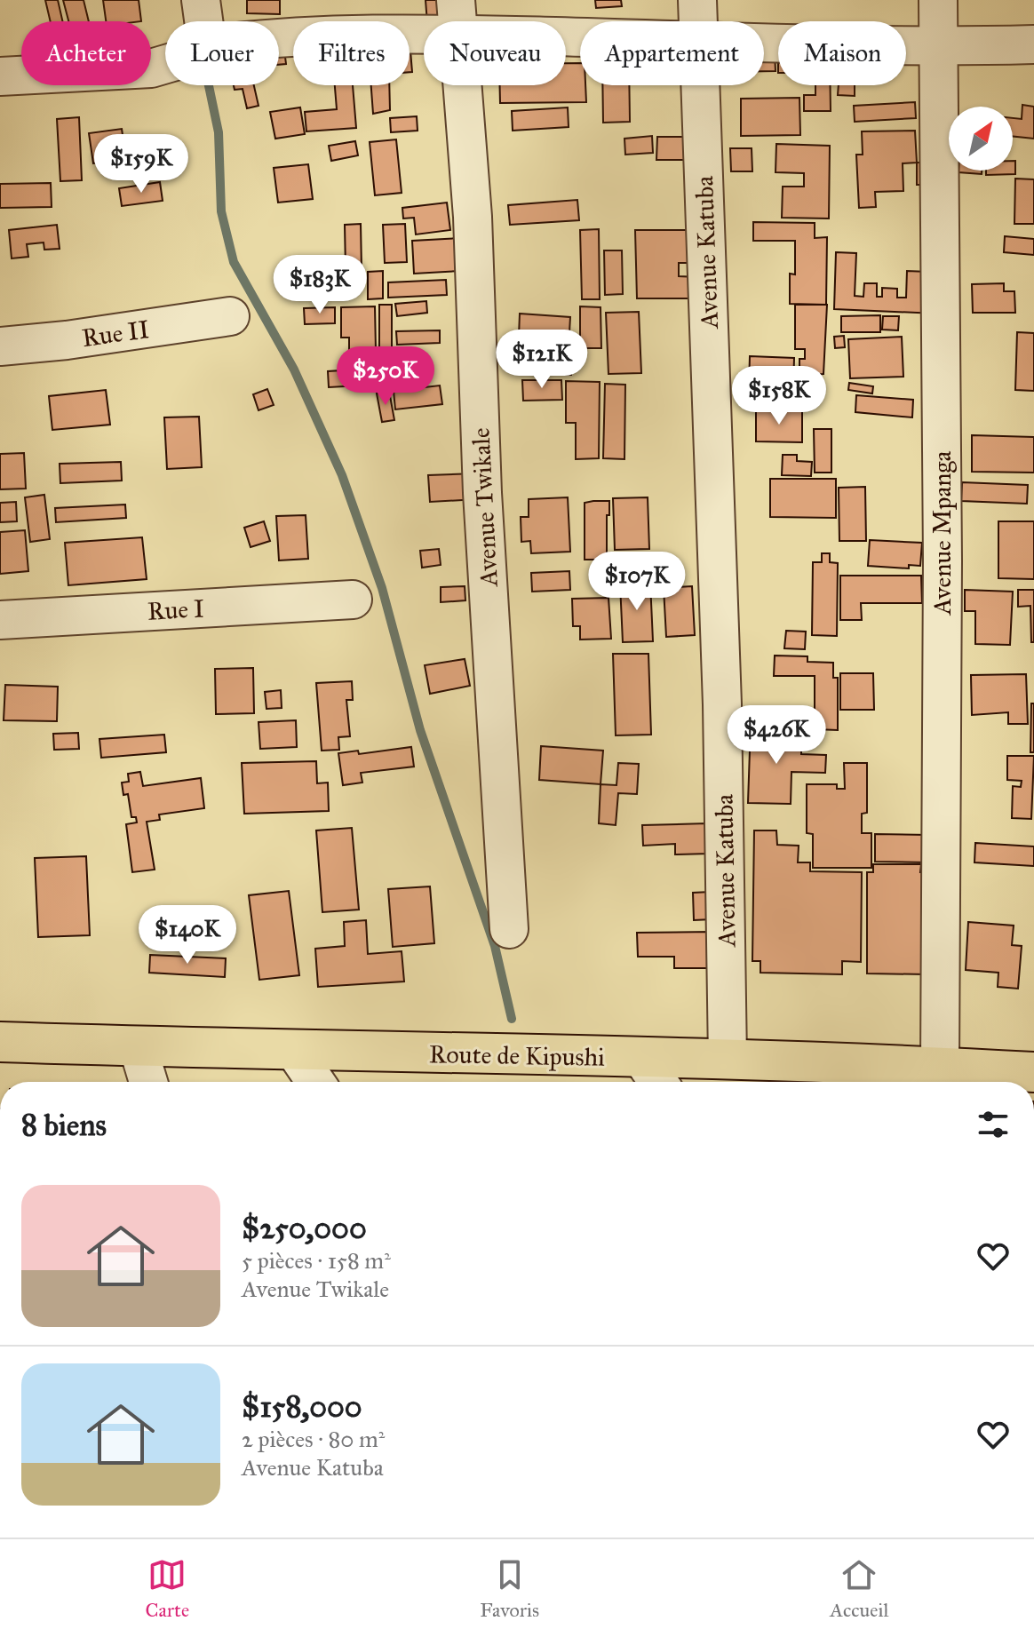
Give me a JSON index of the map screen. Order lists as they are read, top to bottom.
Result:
{
  "streets": {
    "highway": ["Route de Kipushi"],
    "street": [
      "Avenue Katuba",
      "Rue II",
      "Avenue Twikale",
      "Avenue Mpanga",
      "Rue I"
    ]
  },
  "crossings": [
    ["Avenue Katuba", "Route de Kipushi"],
    ["Avenue Mpanga", "Route de Kipushi"]
  ],
  "north": "top right",
  "page": {
    "chip": [
      "Acheter",
      "Louer",
      "Filtres",
      "Nouveau",
      "Appartement",
      "Maison"
    ],
    "price": [
      "$159K",
      "$183K",
      "$121K",
      "$250K",
      "$158K",
      "$107K",
      "$426K",
      "$140K"
    ],
    "heading": "8 biens",
    "list": [
      {
        "name": "$250,000",
        "note": "5 pièces · 158 m² · Avenue Twikale"
      },
      {
        "name": "$158,000",
        "note": "2 pièces · 80 m² · Avenue Katuba"
      }
    ],
    "tabs": ["Carte", "Favoris", "Accueil"]
  }
}
